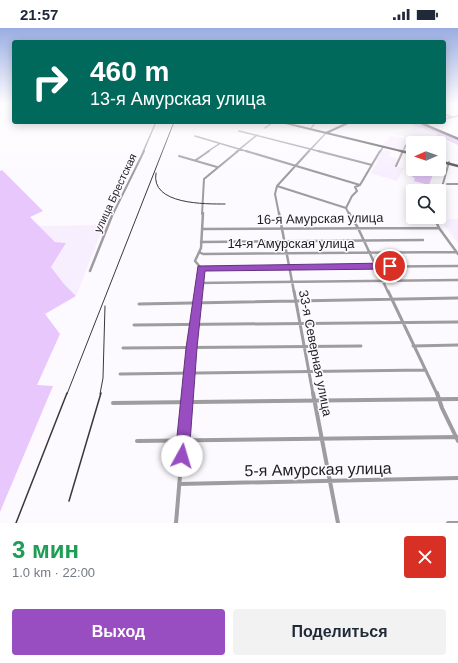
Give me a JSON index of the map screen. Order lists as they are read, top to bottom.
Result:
{
  "streets": {
    "street": [
      "улица Брестская",
      "16-я Амурская улица",
      "14-я Амурская улица",
      "33-я Северная улица",
      "5-я Амурская улица"
    ]
  },
  "crossings": [
    ["16-я Амурская улица", "33-я Северная улица"],
    ["14-я Амурская улица", "33-я Северная улица"],
    ["33-я Северная улица", "5-я Амурская улица"]
  ],
  "north": "left",
  "page": {
    "status": "21:57",
    "turn": ["460 m", "13-я Амурская улица"],
    "heading": ["3 мин", "1.0 km · 22:00"],
    "buttons": ["Выход", "Поделиться"]
  }
}
